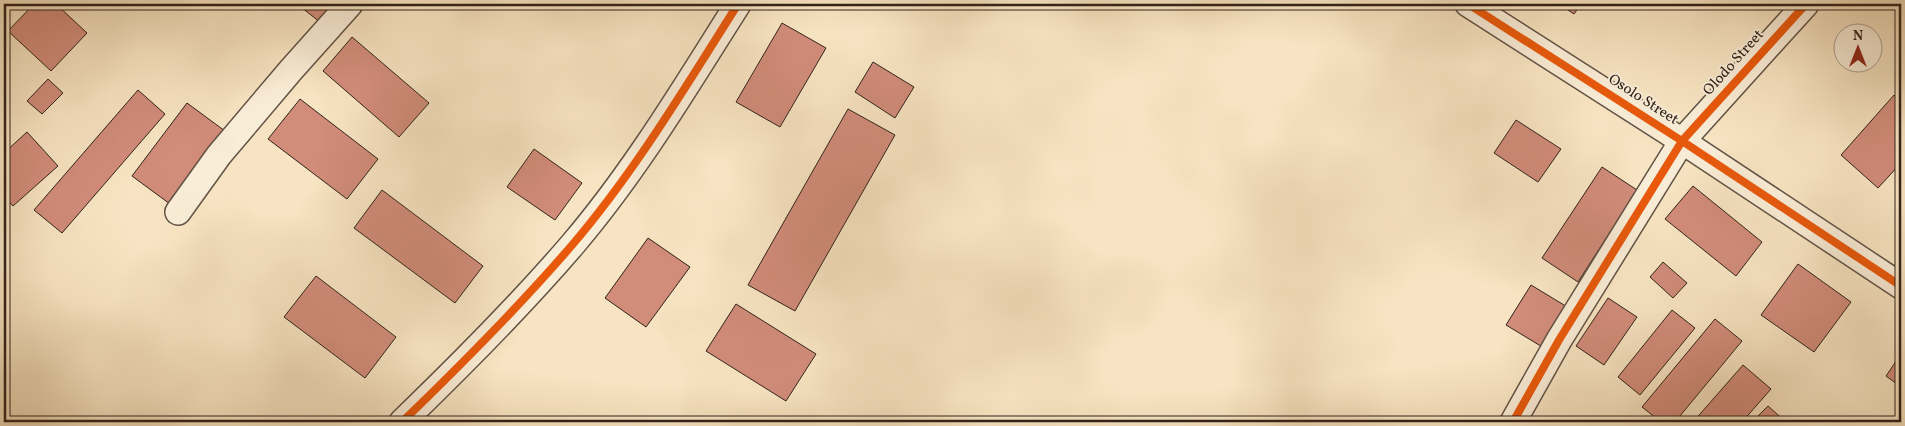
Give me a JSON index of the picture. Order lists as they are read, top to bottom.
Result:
{
  "streets": {
    "street": ["Olodo Street", "Osolo Street"]
  },
  "crossings": [
    ["Olodo Street", "Osolo Street"]
  ],
  "north": "top"
}
